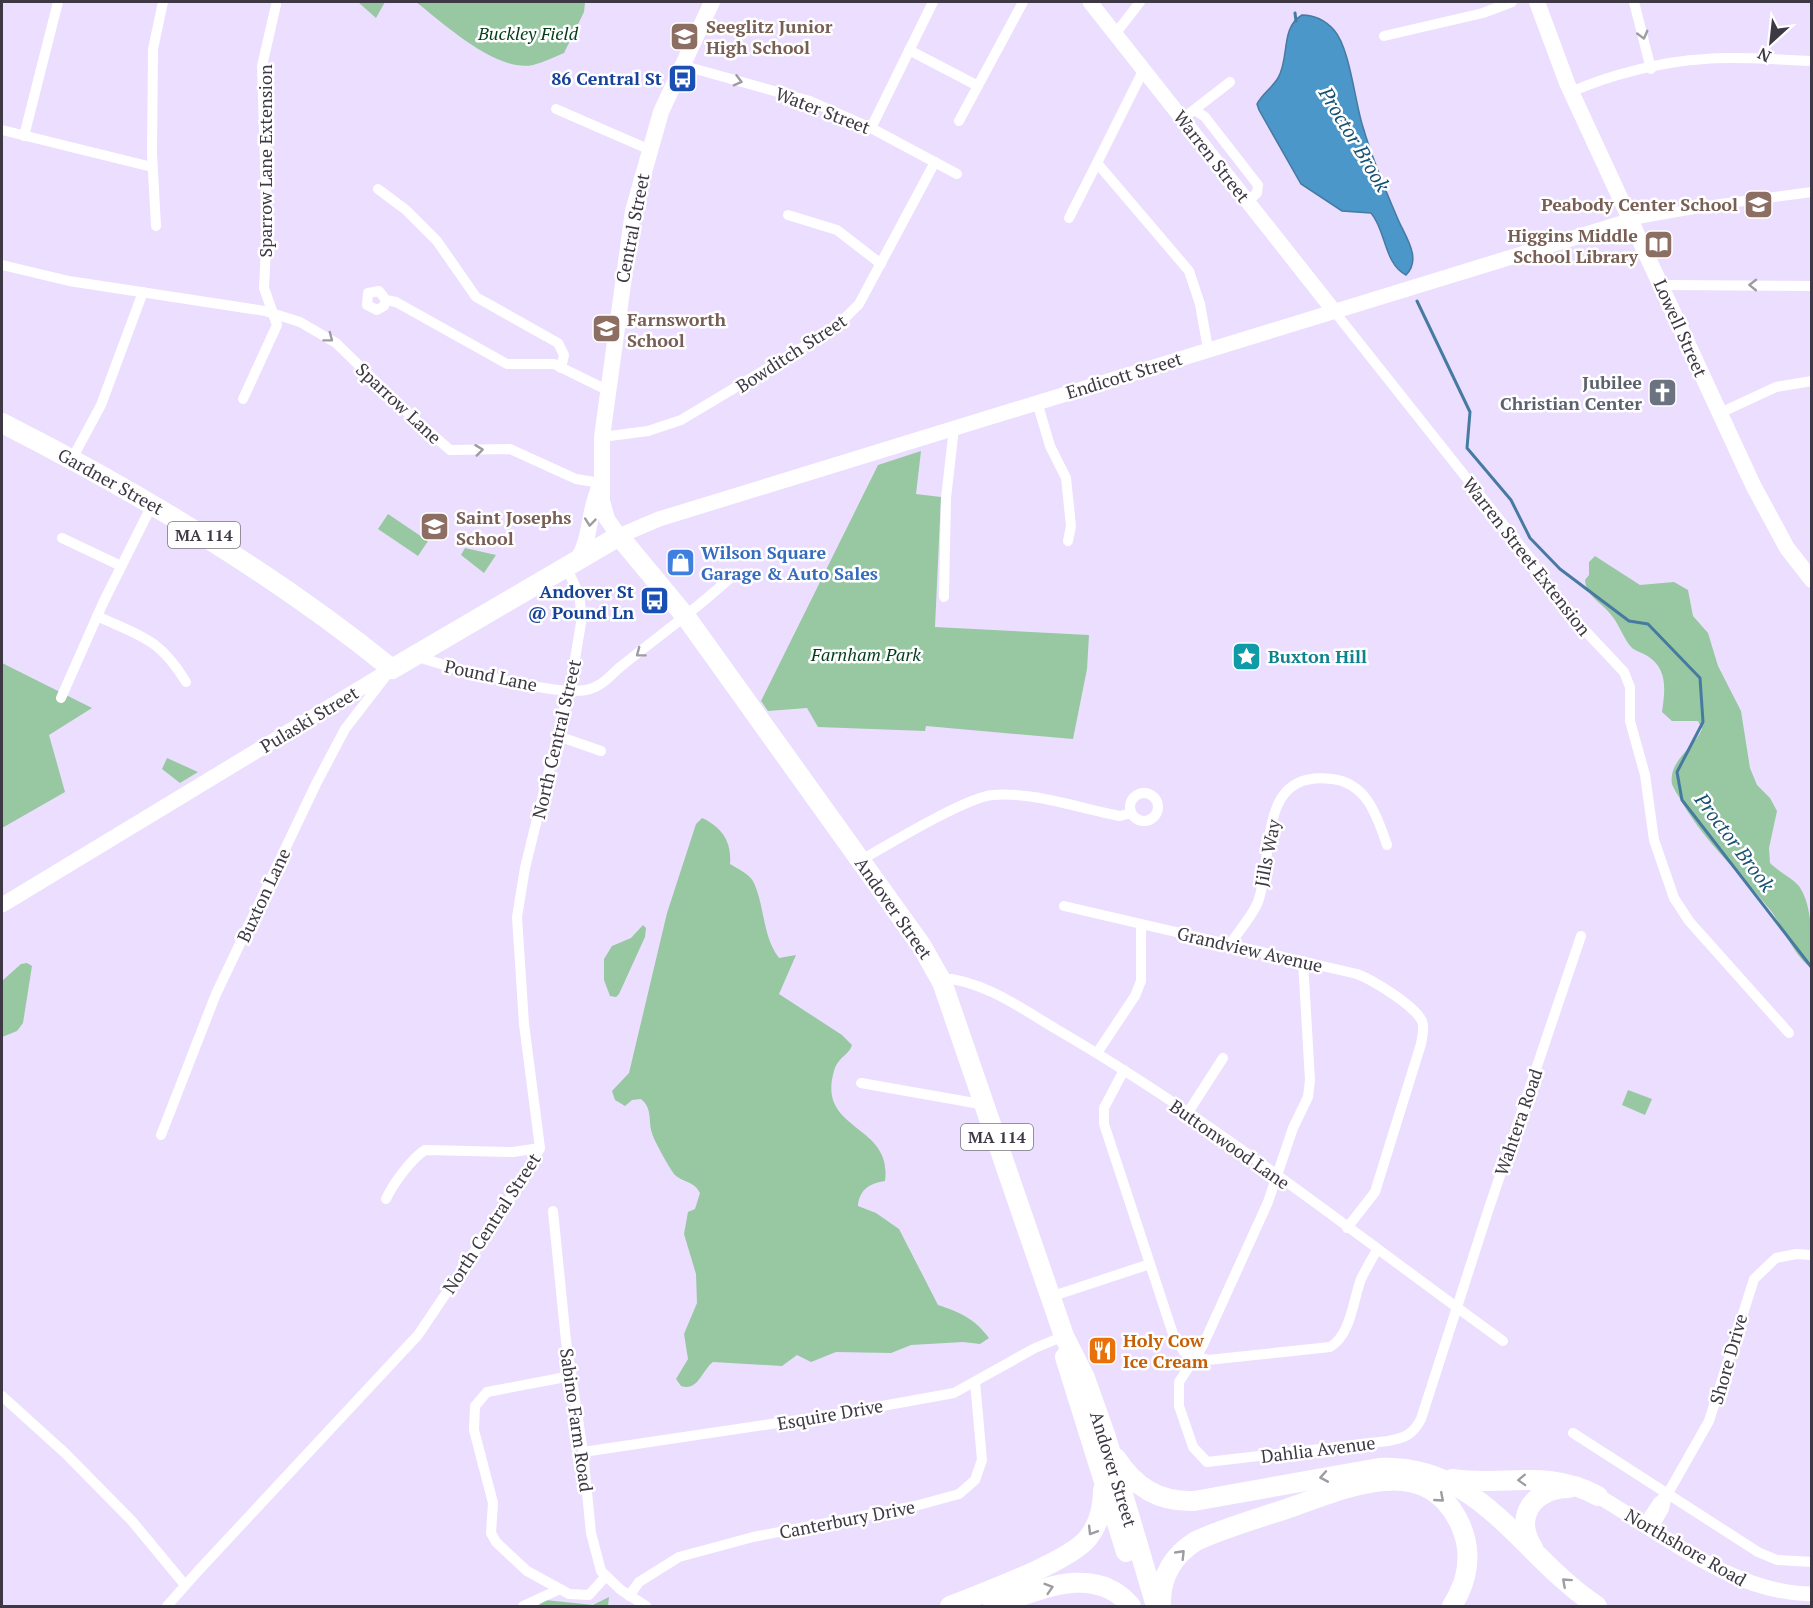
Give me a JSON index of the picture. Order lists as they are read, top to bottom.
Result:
{
  "streets": {
    "highway": [
      "Gardner Street",
      "MA 114",
      "Pulaski Street",
      "Andover Street"
    ],
    "main road": ["Central Street", "Lowell Street"],
    "street": [
      "Water Street",
      "Warren Street",
      "Sparrow Lane Extension",
      "Bowditch Street",
      "Endicott Street",
      "Sparrow Lane",
      "Warren Street Extension",
      "Pound Lane",
      "North Central Street",
      "Jills Way",
      "Buxton Lane",
      "Grandview Avenue",
      "Wahtera Road",
      "Buttonwood Lane",
      "Shore Drive",
      "Esquire Drive",
      "Sabino Farm Road",
      "Dahlia Avenue",
      "Canterbury Drive",
      "Northshore Road"
    ]
  },
  "crossings": [
    ["Water Street", "Central Street"],
    ["Water Street", "Bowditch Street"],
    ["Warren Street", "Endicott Street"],
    ["Warren Street", "Warren Street Extension"],
    ["Sparrow Lane Extension", "Sparrow Lane"],
    ["Central Street", "Bowditch Street"],
    ["Central Street", "Endicott Street"],
    ["Central Street", "Sparrow Lane"],
    ["Central Street", "Pulaski Street"],
    ["Central Street", "Andover Street"],
    ["Lowell Street", "Endicott Street"],
    ["Endicott Street", "Warren Street Extension"],
    ["Endicott Street", "Pulaski Street"],
    ["Endicott Street", "Andover Street"],
    ["Gardner Street", "Pulaski Street"],
    ["Gardner Street", "Buxton Lane"],
    ["Pound Lane", "Pulaski Street"],
    ["Pound Lane", "North Central Street"],
    ["Pound Lane", "Andover Street"],
    ["Pulaski Street", "North Central Street"],
    ["Pulaski Street", "Buxton Lane"],
    ["Pulaski Street", "Andover Street"],
    ["Jills Way", "Grandview Avenue"],
    ["Andover Street", "Buttonwood Lane"],
    ["Andover Street", "Esquire Drive"],
    ["Grandview Avenue", "Buttonwood Lane"],
    ["Wahtera Road", "Buttonwood Lane"],
    ["Wahtera Road", "Dahlia Avenue"],
    ["Buttonwood Lane", "Dahlia Avenue"],
    ["Shore Drive", "Northshore Road"],
    ["Esquire Drive", "Sabino Farm Road"],
    ["Esquire Drive", "Canterbury Drive"],
    ["Sabino Farm Road", "Canterbury Drive"]
  ],
  "one_way": ["Water Street", "Pound Lane"],
  "water": ["Proctor Brook"],
  "parks": ["Buckley Field", "Farnham Park"],
  "places": {
    "school or university": [
      "Seeglitz Junior High School",
      "Peabody Center School",
      "Farnsworth School",
      "Saint Josephs School"
    ],
    "bus stop": ["86 Central St", "Andover St @ Pound Ln"],
    "library": ["Higgins Middle School Library"],
    "church": ["Jubilee Christian Center"],
    "shop": ["Wilson Square Garage & Auto Sales"],
    "place": ["Buxton Hill"],
    "restaurant": ["Holy Cow Ice Cream"]
  },
  "north": "bottom left"
}
